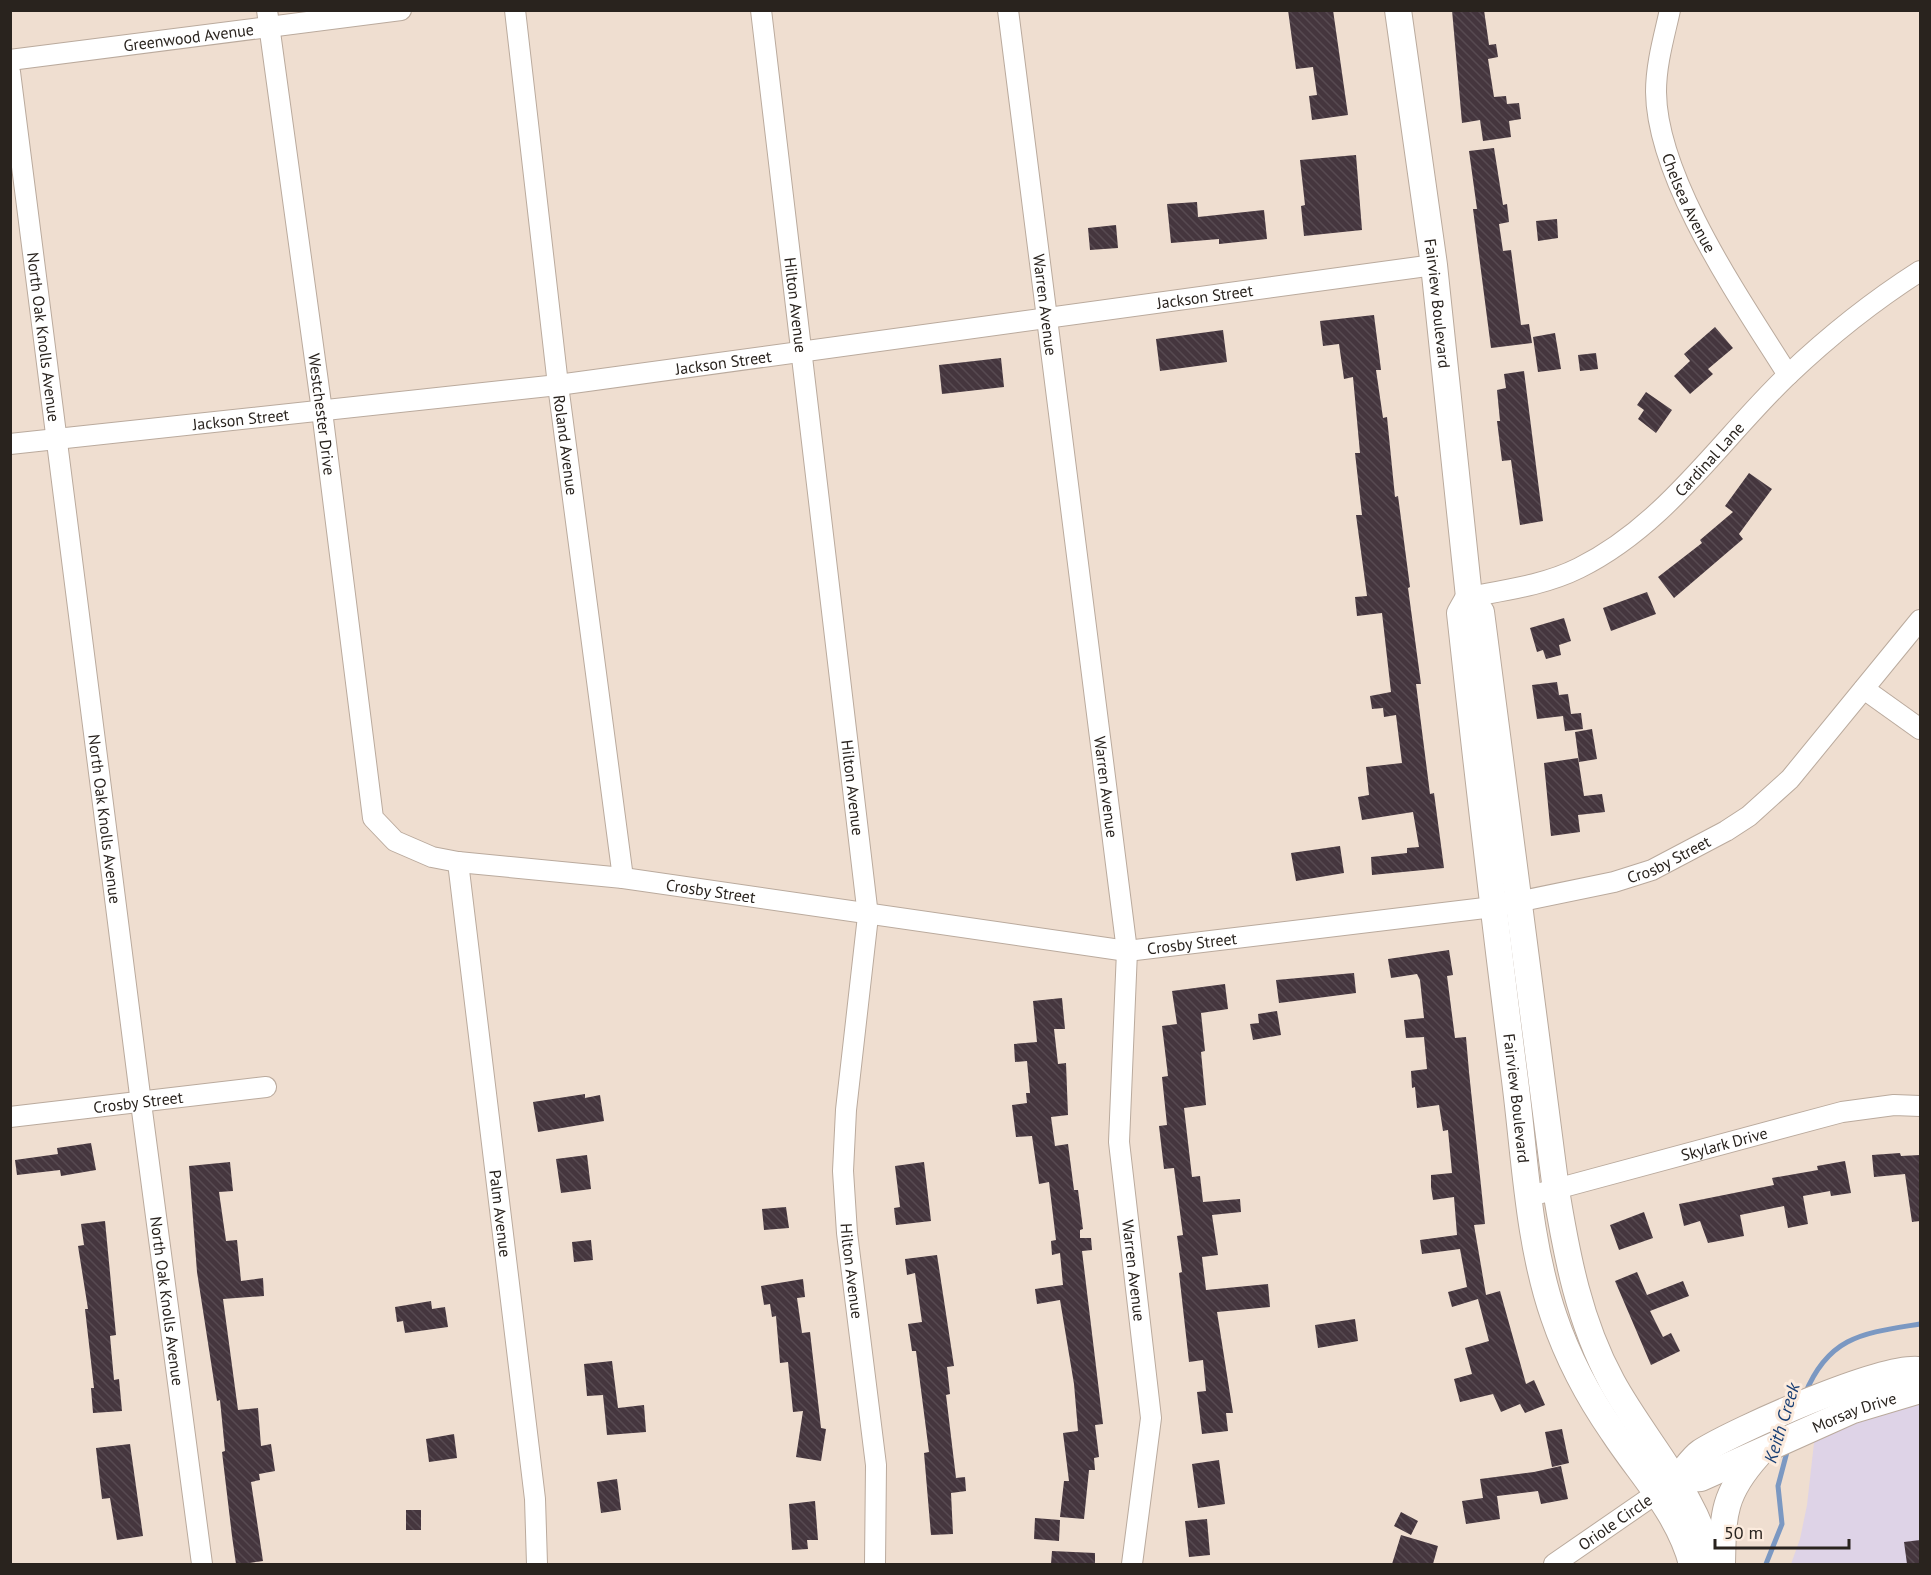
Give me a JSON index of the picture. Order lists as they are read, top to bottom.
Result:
{
  "streets": {
    "street": [
      "Greenwood Avenue",
      "Chelsea Avenue",
      "Jackson Street",
      "Fairview Boulevard",
      "Hilton Avenue",
      "Warren Avenue",
      "North Oak Knolls Avenue",
      "Westchester Drive",
      "Roland Avenue",
      "Cardinal Lane",
      "Crosby Street",
      "Skylark Drive",
      "Palm Avenue",
      "Morsay Drive",
      "Oriole Circle"
    ]
  },
  "crossings": [
    ["Greenwood Avenue", "Westchester Drive"],
    ["Chelsea Avenue", "Cardinal Lane"],
    ["Jackson Street", "Fairview Boulevard"],
    ["Jackson Street", "Hilton Avenue"],
    ["Jackson Street", "Warren Avenue"],
    ["Jackson Street", "North Oak Knolls Avenue"],
    ["Jackson Street", "Westchester Drive"],
    ["Jackson Street", "Roland Avenue"],
    ["Fairview Boulevard", "Cardinal Lane"],
    ["Fairview Boulevard", "Crosby Street"],
    ["Fairview Boulevard", "Skylark Drive"],
    ["Fairview Boulevard", "Morsay Drive"],
    ["Fairview Boulevard", "Oriole Circle"],
    ["Hilton Avenue", "Crosby Street"],
    ["Warren Avenue", "Crosby Street"],
    ["North Oak Knolls Avenue", "Crosby Street"],
    ["Westchester Drive", "Crosby Street"],
    ["Roland Avenue", "Crosby Street"],
    ["Crosby Street", "Palm Avenue"],
    ["Morsay Drive", "Oriole Circle"]
  ],
  "water": ["Keith Creek"],
  "scale_bar": "50 m"
}
